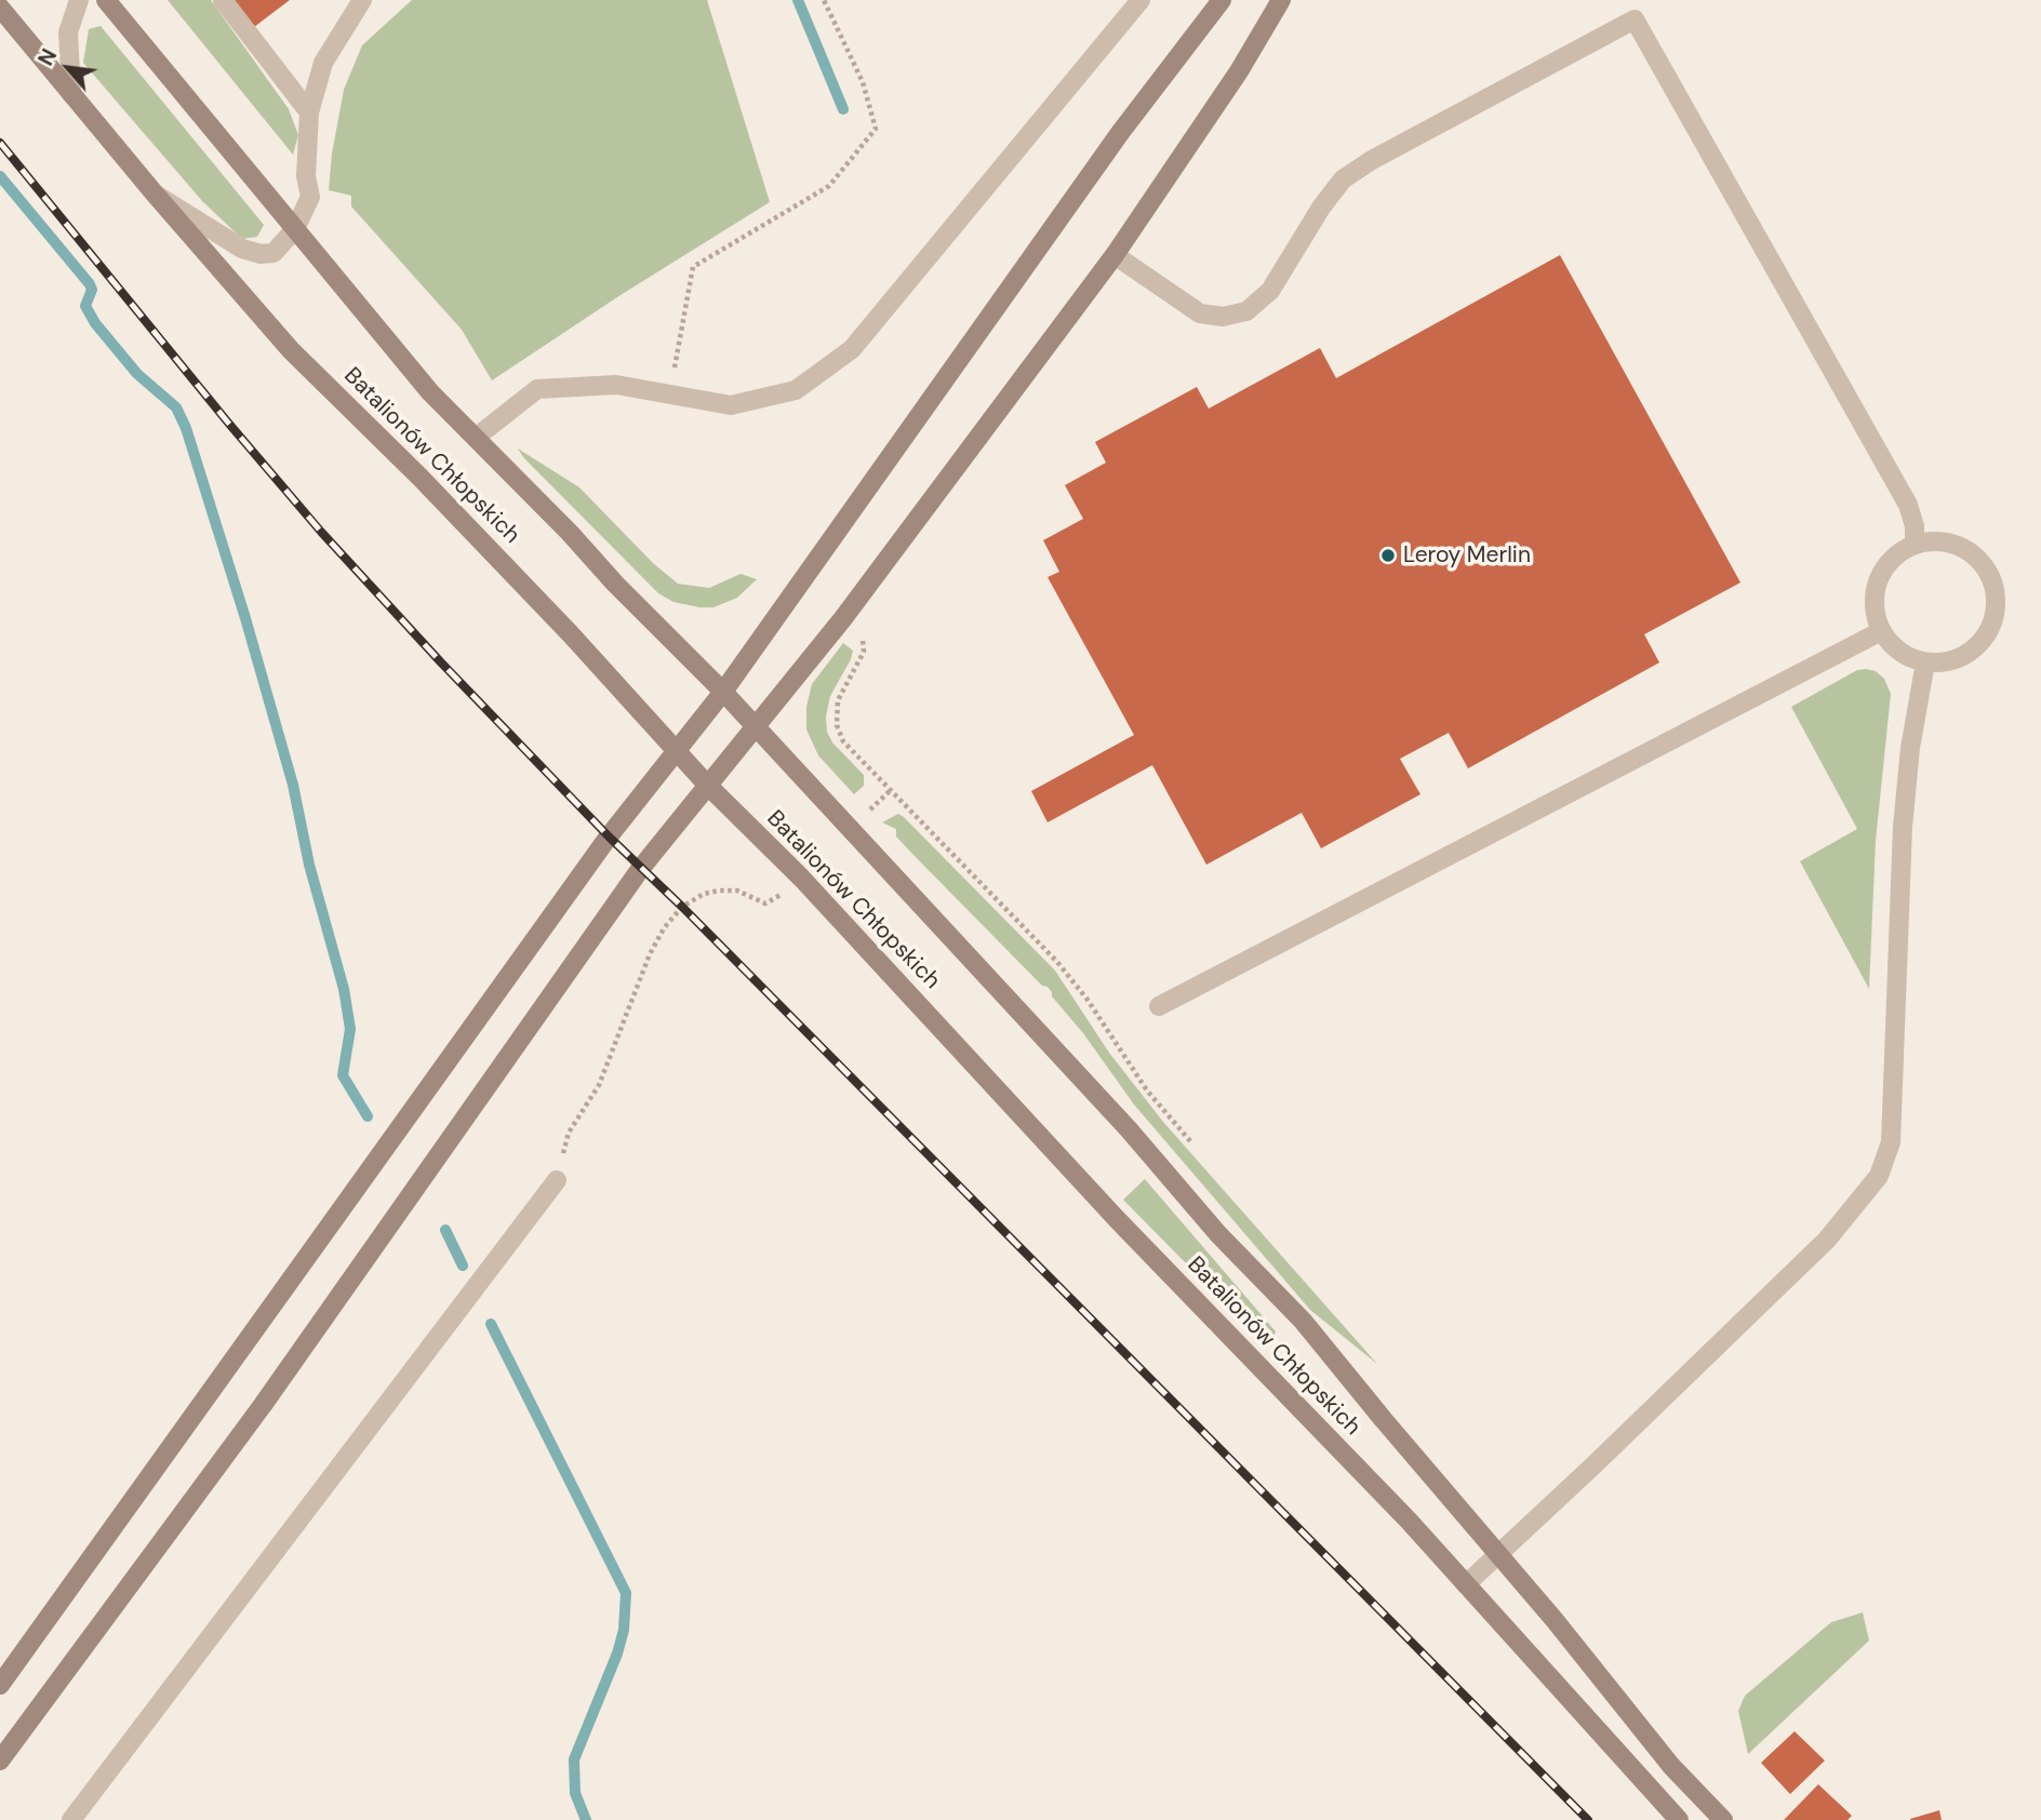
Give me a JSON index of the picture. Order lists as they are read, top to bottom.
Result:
{
  "streets": {
    "main road": ["Batalionów Chłopskich"]
  },
  "places": ["Leroy Merlin"],
  "north": "top left"
}
